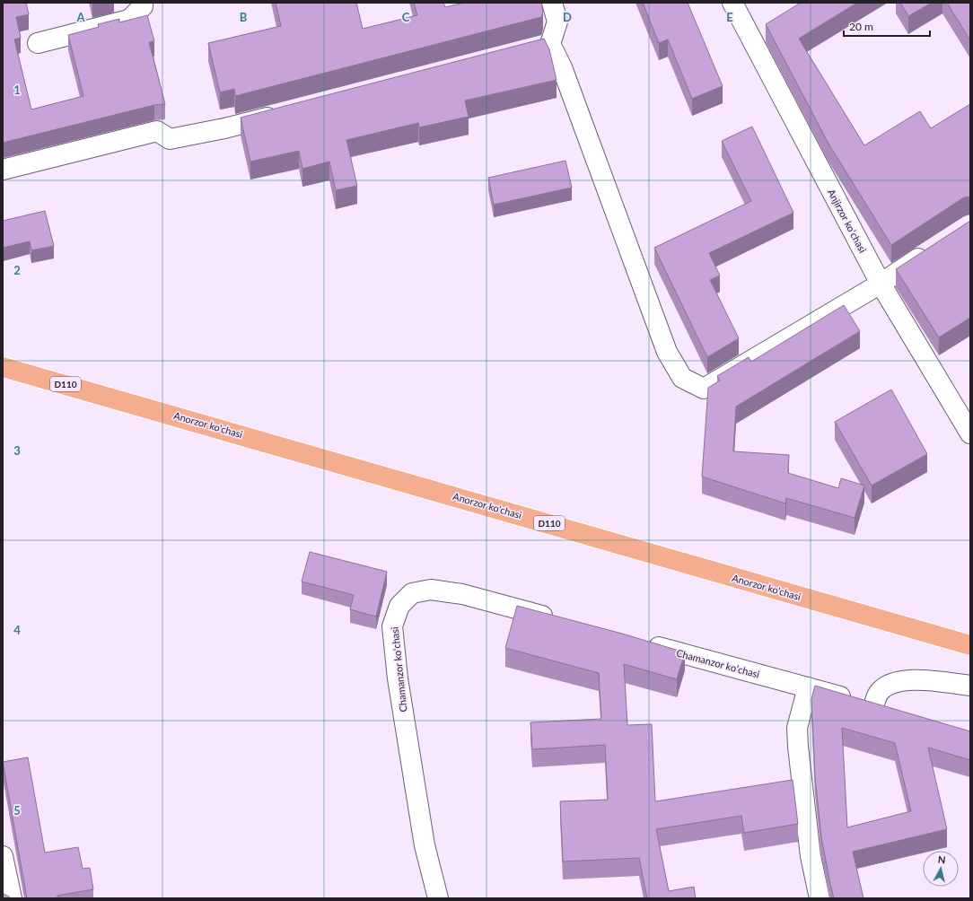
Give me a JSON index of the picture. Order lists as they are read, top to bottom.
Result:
{
  "streets": {
    "main road": ["D110", "Anorzor ko'chasi"],
    "street": ["Anjirzor koʻchasi", "Chamanzor koʻchasi"]
  },
  "scale_bar": "20 m",
  "north": "top",
  "grid": {
    "columns": [
      "A",
      "B",
      "C",
      "D",
      "E"
    ],
    "rows": [
      "1",
      "2",
      "3",
      "4",
      "5"
    ]
  }
}
